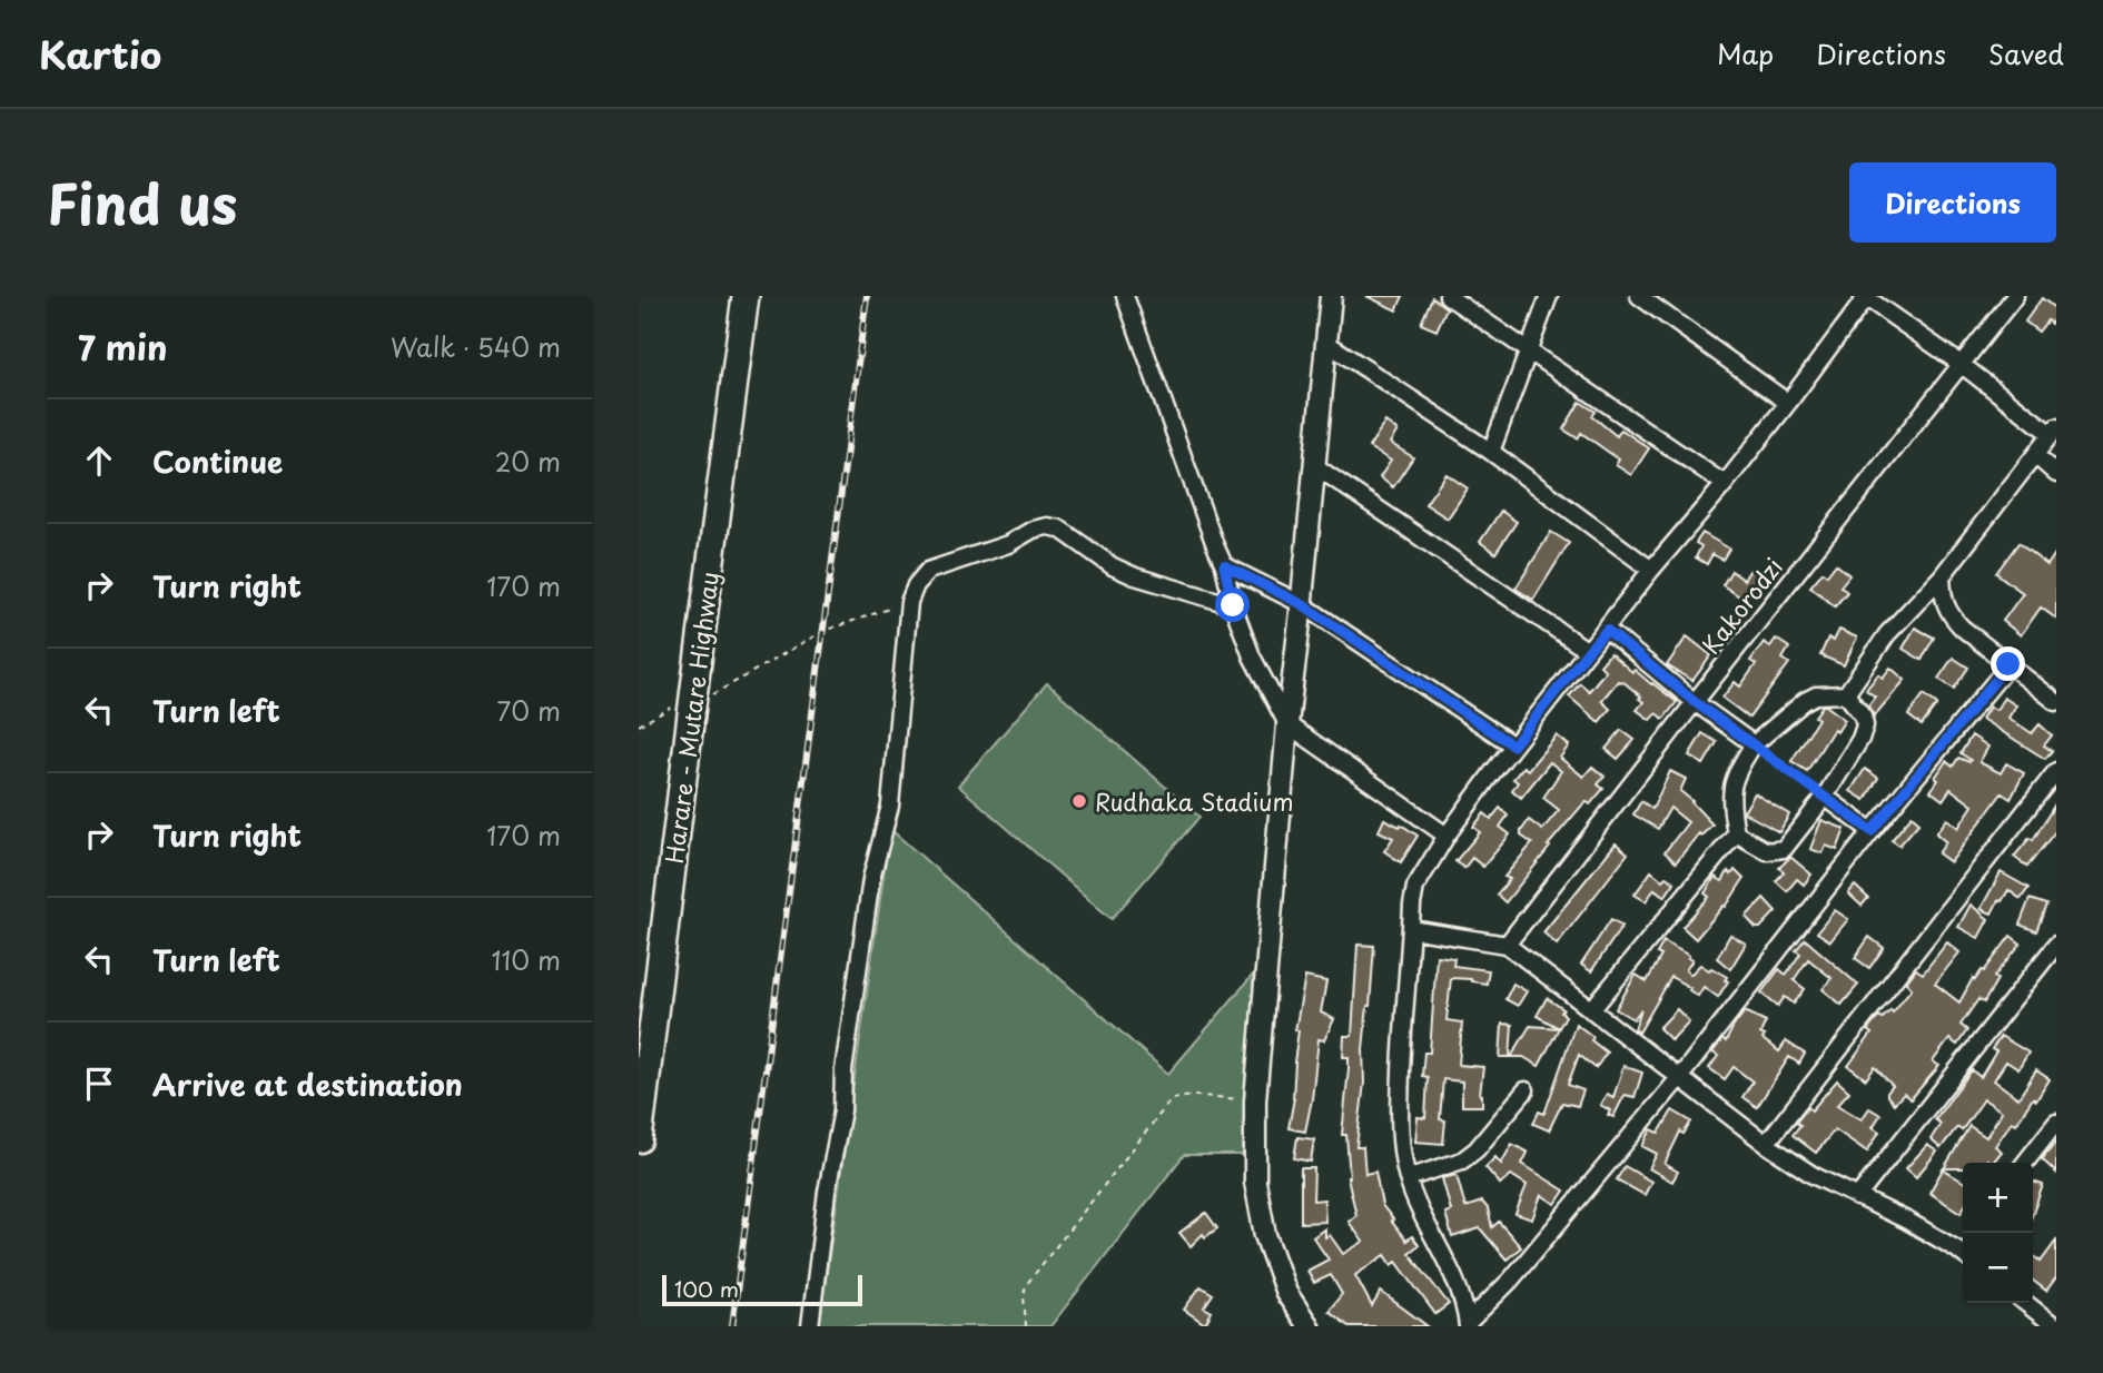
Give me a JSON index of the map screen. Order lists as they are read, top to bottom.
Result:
{
  "streets": {
    "highway": ["Harare - Mutare Highway"],
    "street": ["Kakorodzi"]
  },
  "places": ["Rudhaka Stadium"],
  "scale_bar": "100 m",
  "page": {
    "header": "Kartio",
    "nav": ["Map", "Directions", "Saved"],
    "title": "Find us",
    "buttons": "Directions",
    "heading": ["7 min", "Walk · 540 m"],
    "list": [
      ["Continue", "20 m"],
      ["Turn right", "170 m"],
      ["Turn left", "70 m"],
      ["Turn right", "170 m"],
      ["Turn left", "110 m"],
      "Arrive at destination"
    ],
    "map_buttons": ["+", "−"],
    "scale": "100 m"
  }
}
